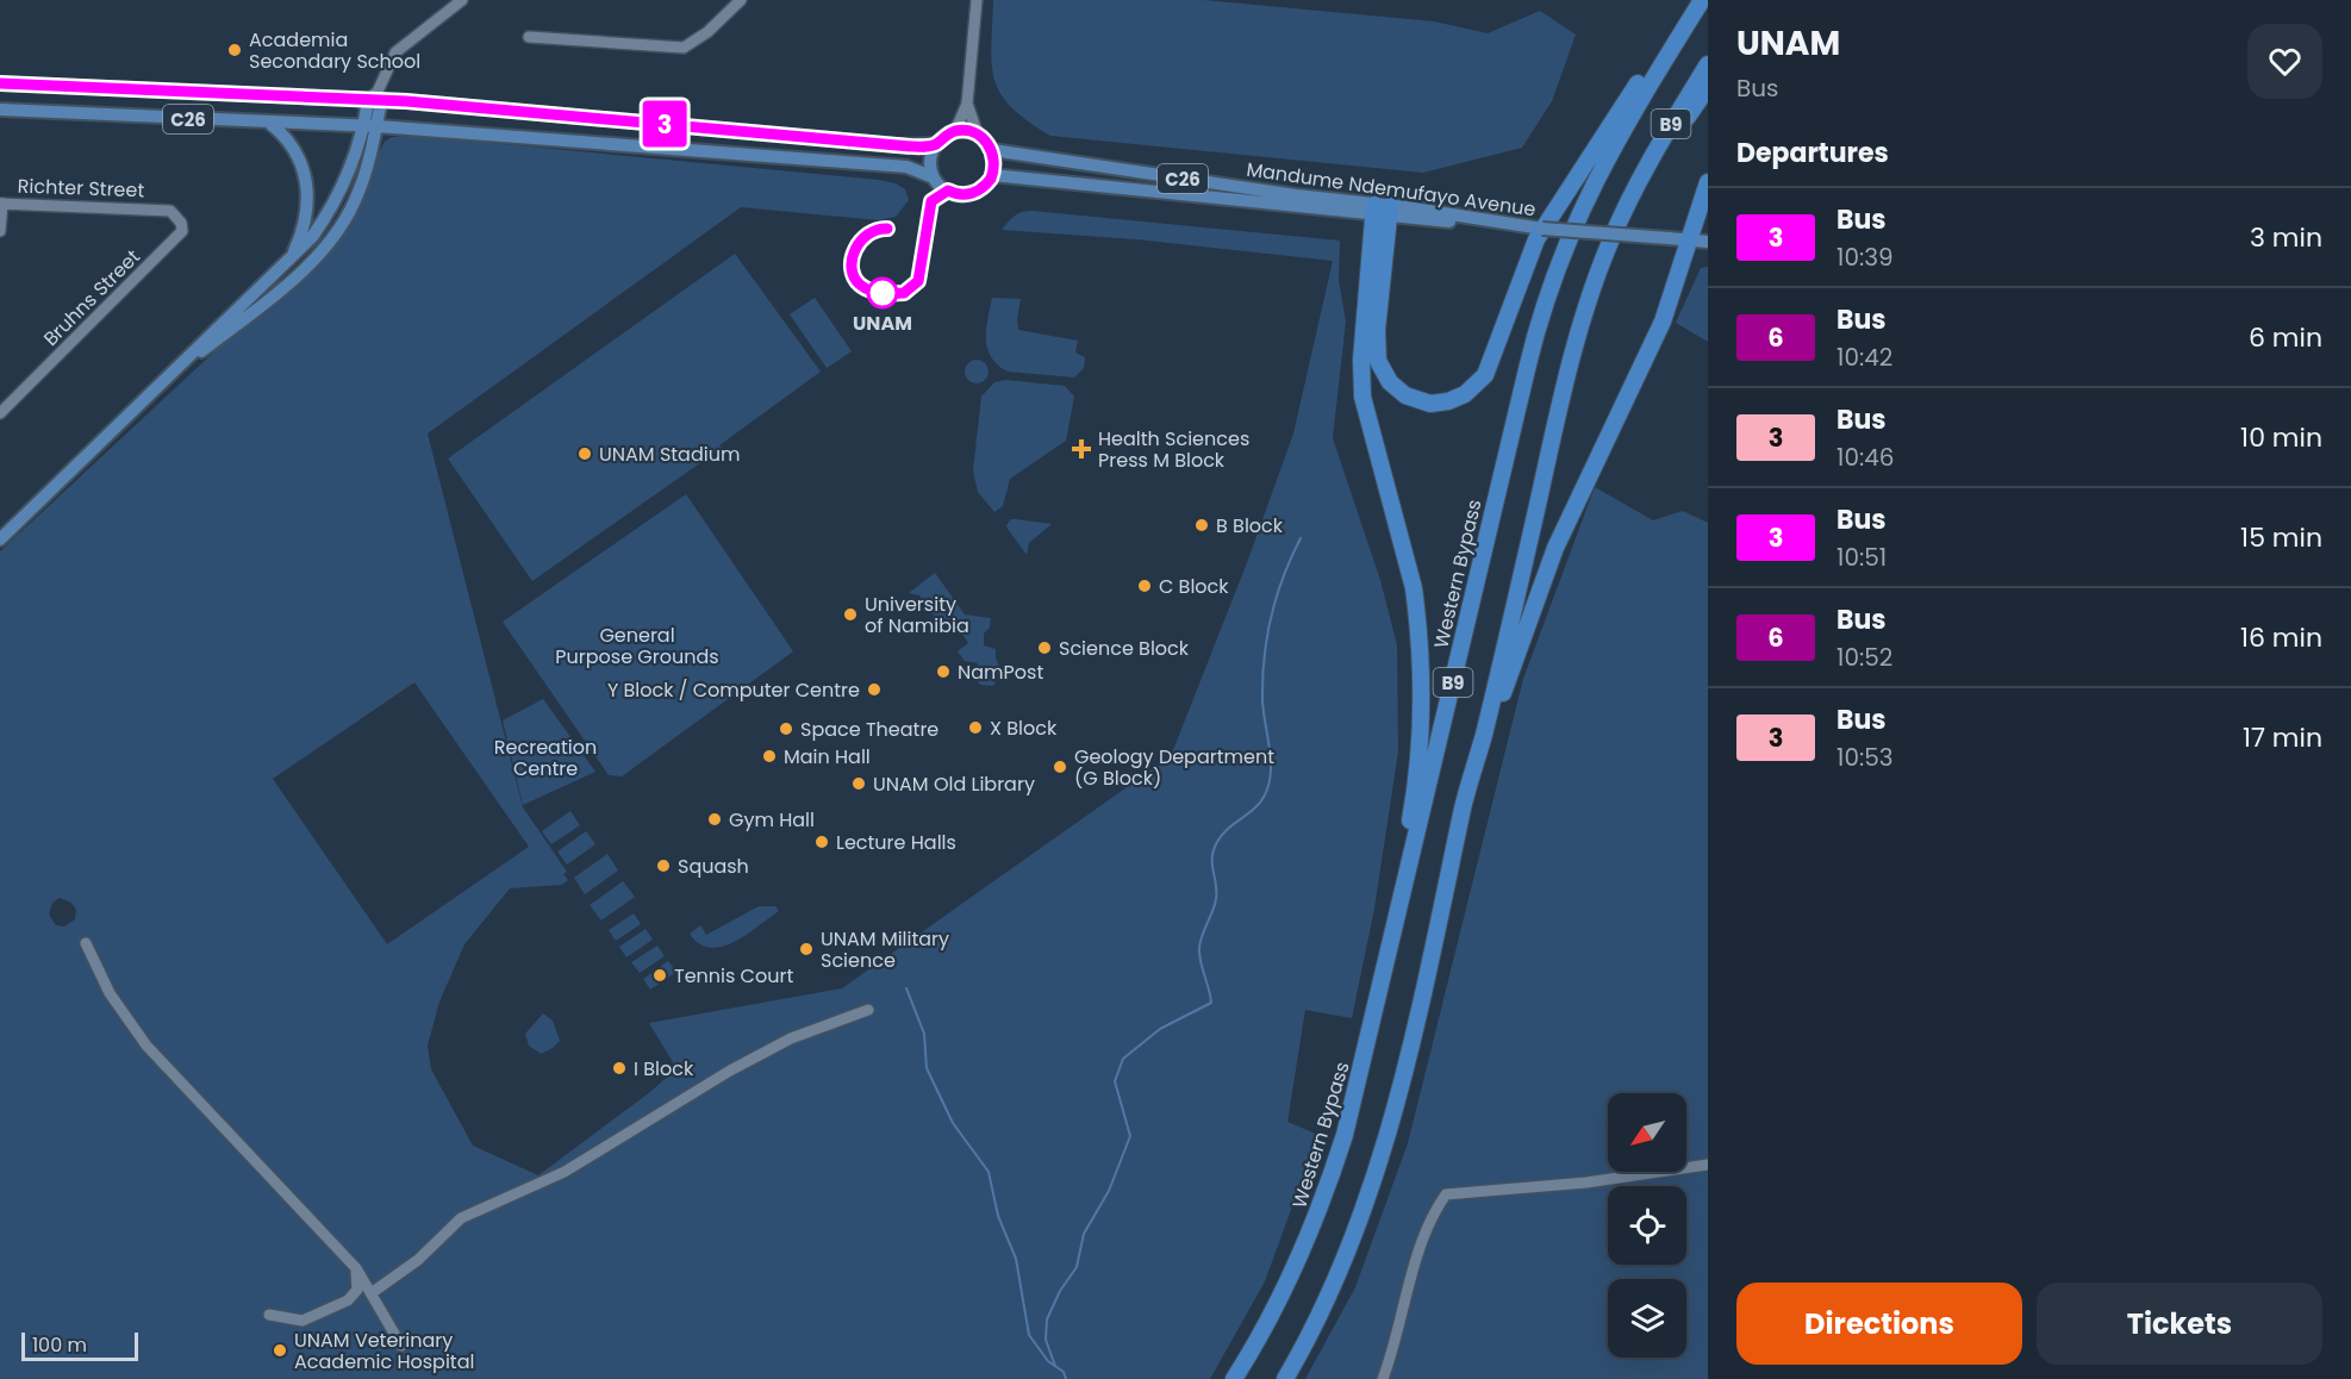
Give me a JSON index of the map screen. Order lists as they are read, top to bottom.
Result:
{
  "streets": {
    "highway": ["B9", "Western Bypass"],
    "main road": ["C26", "Mandume Ndemufayo Avenue"],
    "street": ["Richter Street", "Bruhns Street"]
  },
  "crossings": [
    ["C26", "Mandume Ndemufayo Avenue"],
    ["Richter Street", "Bruhns Street"]
  ],
  "parks": ["General Purpose Grounds", "Recreation Centre"],
  "places": {
    "other": [
      "Academia Secondary School",
      "UNAM",
      "UNAM Stadium",
      "B Block",
      "C Block",
      "University of Namibia",
      "Science Block",
      "NamPost",
      "Y Block / Computer Centre",
      "X Block",
      "Space Theatre",
      "Main Hall",
      "Geology Department (G Block)",
      "UNAM Old Library",
      "Gym Hall",
      "Lecture Halls",
      "Squash",
      "UNAM Military Science",
      "Tennis Court",
      "I Block",
      "UNAM Veterinary Academic Hospital"
    ],
    "health": ["Health Sciences Press M Block"]
  },
  "lines": ["bus line 3"],
  "scale_bar": "100 m",
  "north": "bottom left",
  "page": {
    "on_map": "3",
    "heading": [
      ["UNAM", "Bus"],
      "Departures"
    ],
    "list": [
      {
        "mark": "3",
        "name": "Bus",
        "note": "10:39",
        "value": "3 min"
      },
      {
        "mark": "6",
        "name": "Bus",
        "note": "10:42",
        "value": "6 min"
      },
      {
        "mark": "3",
        "name": "Bus",
        "note": "10:46",
        "value": "10 min"
      },
      {
        "mark": "3",
        "name": "Bus",
        "note": "10:51",
        "value": "15 min"
      },
      {
        "mark": "6",
        "name": "Bus",
        "note": "10:52",
        "value": "16 min"
      },
      {
        "mark": "3",
        "name": "Bus",
        "note": "10:53",
        "value": "17 min"
      }
    ],
    "buttons": ["Directions", "Tickets"],
    "scale": "100 m"
  }
}
